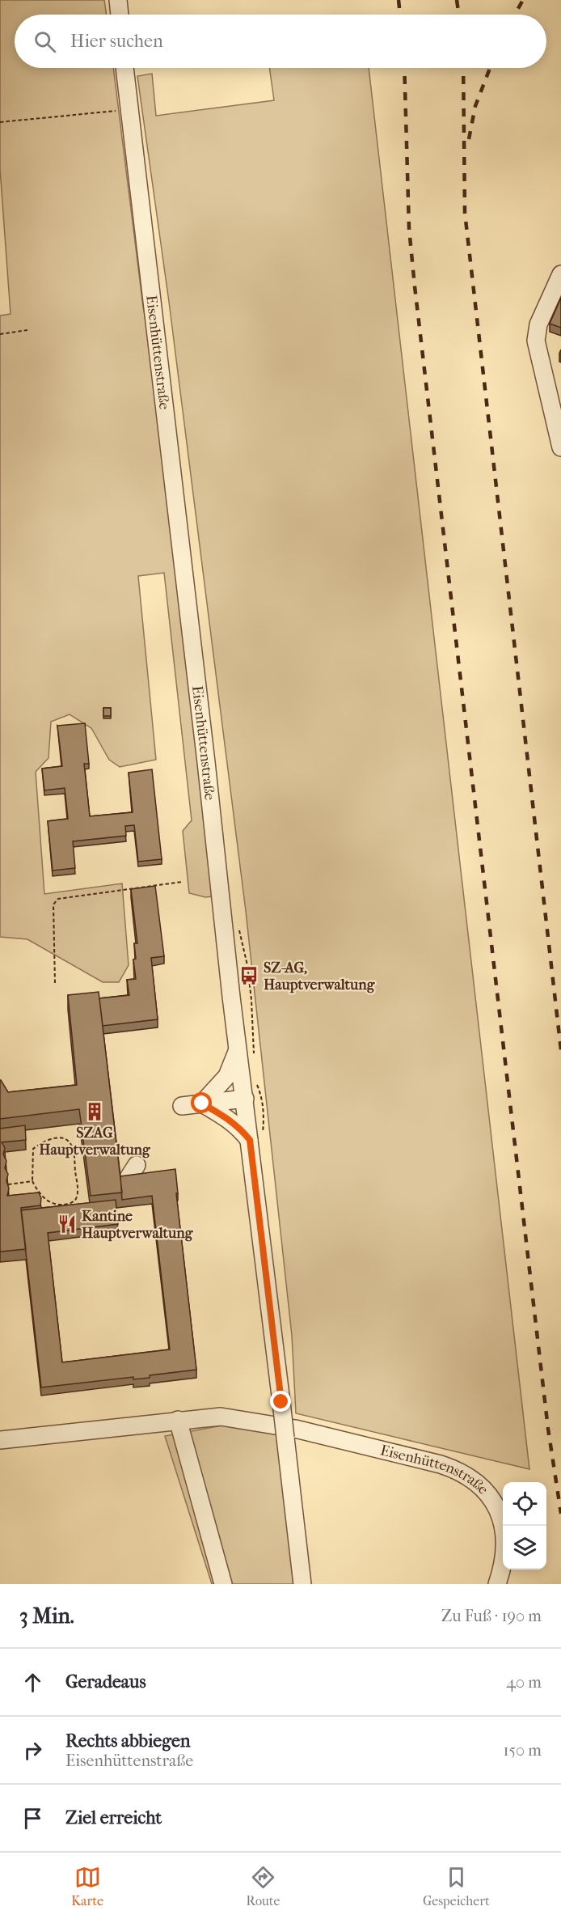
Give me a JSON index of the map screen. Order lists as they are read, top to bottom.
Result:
{
  "streets": {
    "street": ["Eisenhüttenstraße"]
  },
  "places": {
    "bus stop": ["SZ-AG, Hauptverwaltung"],
    "building": ["SZAG Hauptverwaltung"],
    "restaurant": ["Kantine Hauptverwaltung"]
  },
  "page": {
    "search": "Hier suchen",
    "heading": ["3 Min.", "Zu Fuß · 190 m"],
    "list": [
      ["Geradeaus", "40 m"],
      ["Rechts abbiegen", "Eisenhüttenstraße", "150 m"],
      "Ziel erreicht"
    ],
    "nav": ["Karte", "Route", "Gespeichert"]
  }
}
